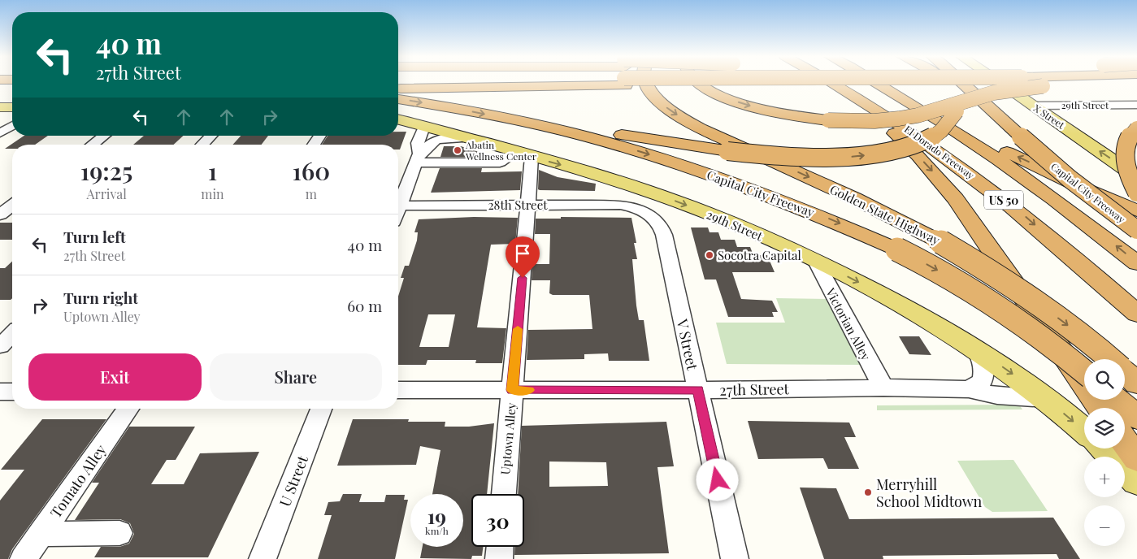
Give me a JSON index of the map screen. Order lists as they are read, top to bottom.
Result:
{
  "streets": {
    "highway": [
      "El Dorado Freeway",
      "Capital City Freeway",
      "US 50",
      "Golden State Highway"
    ],
    "main road": ["29th Street", "X Street"],
    "street": [
      "28th Street",
      "Victorian Alley",
      "V Street",
      "27th Street",
      "Uptown Alley",
      "Tomato Alley",
      "U Street"
    ]
  },
  "crossings": [
    ["29th Street", "X Street"],
    ["29th Street", "Victorian Alley"],
    ["29th Street", "27th Street"],
    ["29th Street", "Uptown Alley"],
    ["28th Street", "V Street"],
    ["28th Street", "Uptown Alley"],
    ["Victorian Alley", "27th Street"],
    ["V Street", "27th Street"],
    ["27th Street", "Uptown Alley"]
  ],
  "one_way": ["29th Street", "X Street"],
  "places": ["Abatin Wellness Center", "Socotra Capital", "Merryhill School Midtown"],
  "page": {
    "turn": ["40 m", "27th Street"],
    "eta": [
      "19:25",
      "Arrival",
      "1",
      "min",
      "160",
      "m"
    ],
    "list": [
      {
        "name": "Turn left",
        "note": "27th Street",
        "value": "40 m"
      },
      {
        "name": "Turn right",
        "note": "Uptown Alley",
        "value": "60 m"
      }
    ],
    "buttons": ["Exit", "Share"],
    "map_buttons": ["+", "−"],
    "speed": "19 km/h",
    "limit": "30"
  }
}
